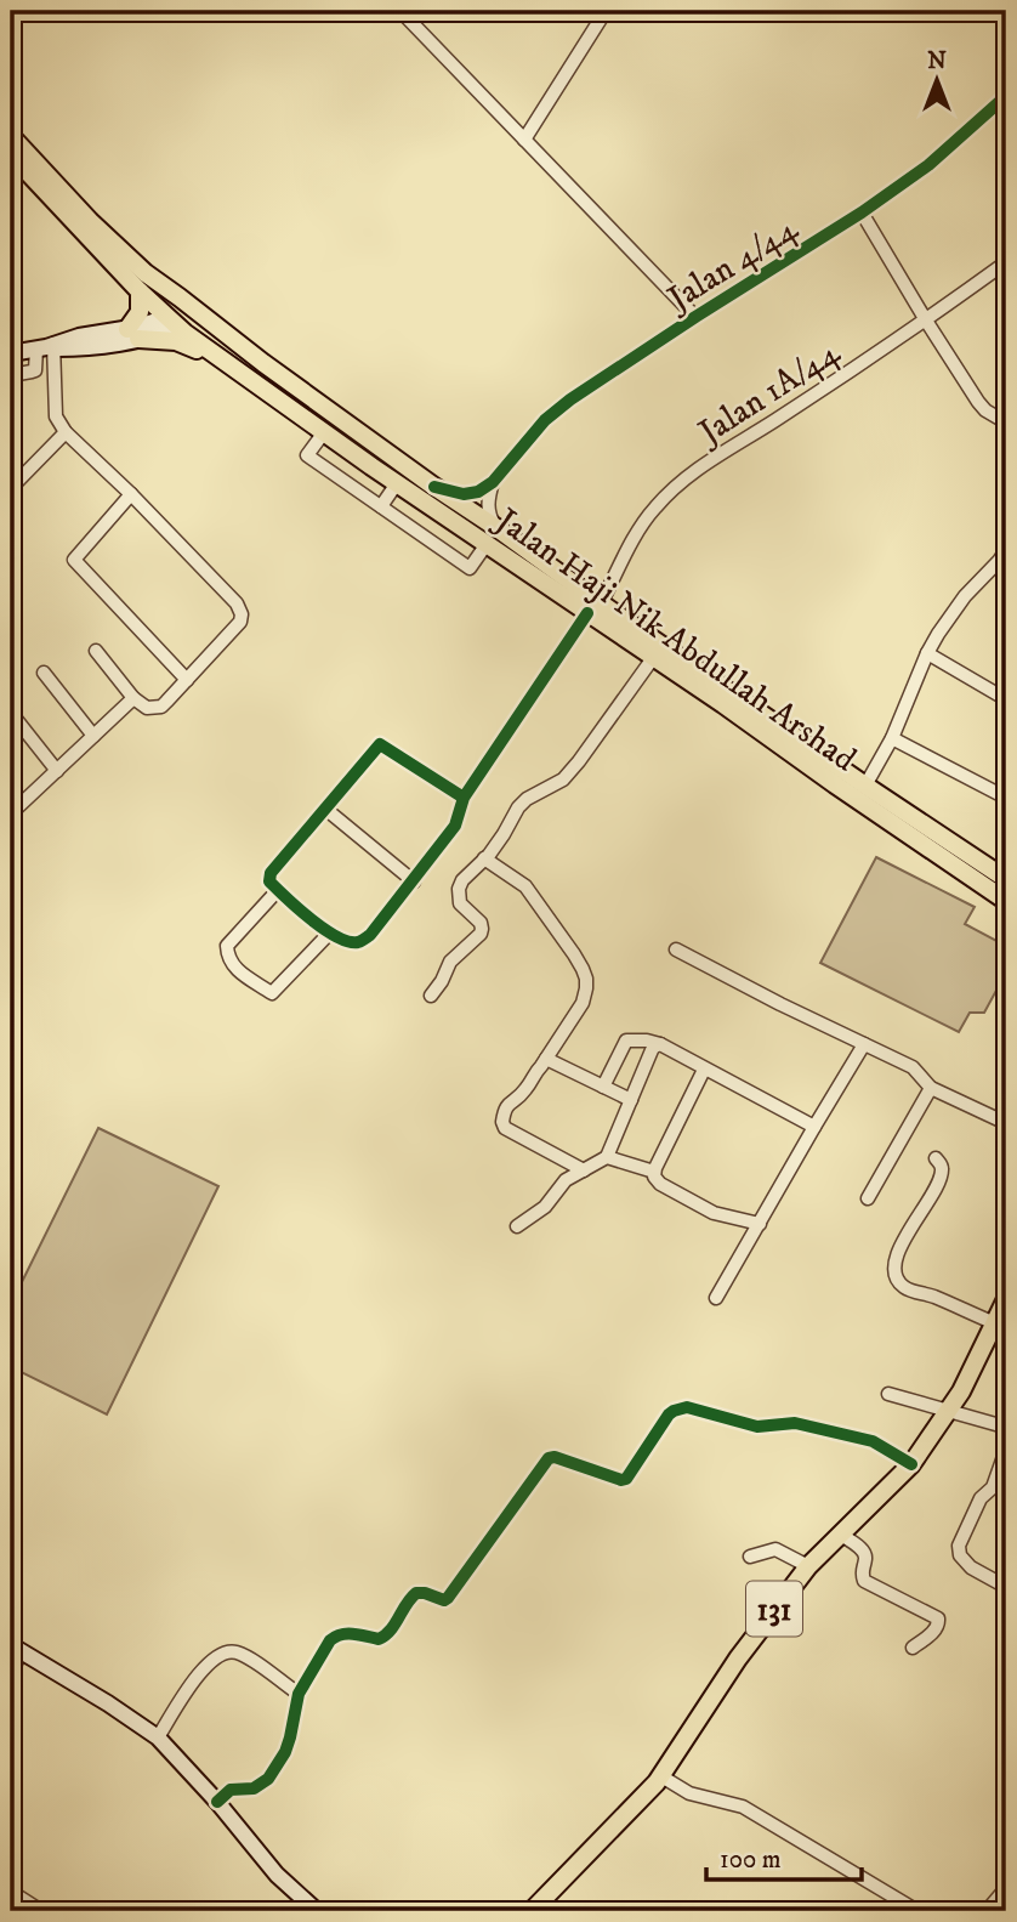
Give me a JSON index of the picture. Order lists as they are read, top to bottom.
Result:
{
  "streets": {
    "main road": ["Jalan Haji Nik Abdullah Arshad", "131"],
    "street": ["Jalan 4/44", "Jalan 1A/44"]
  },
  "crossings": [
    ["Jalan 1A/44", "Jalan Haji Nik Abdullah Arshad"]
  ],
  "scale_bar": "100 m",
  "north": "top"
}
